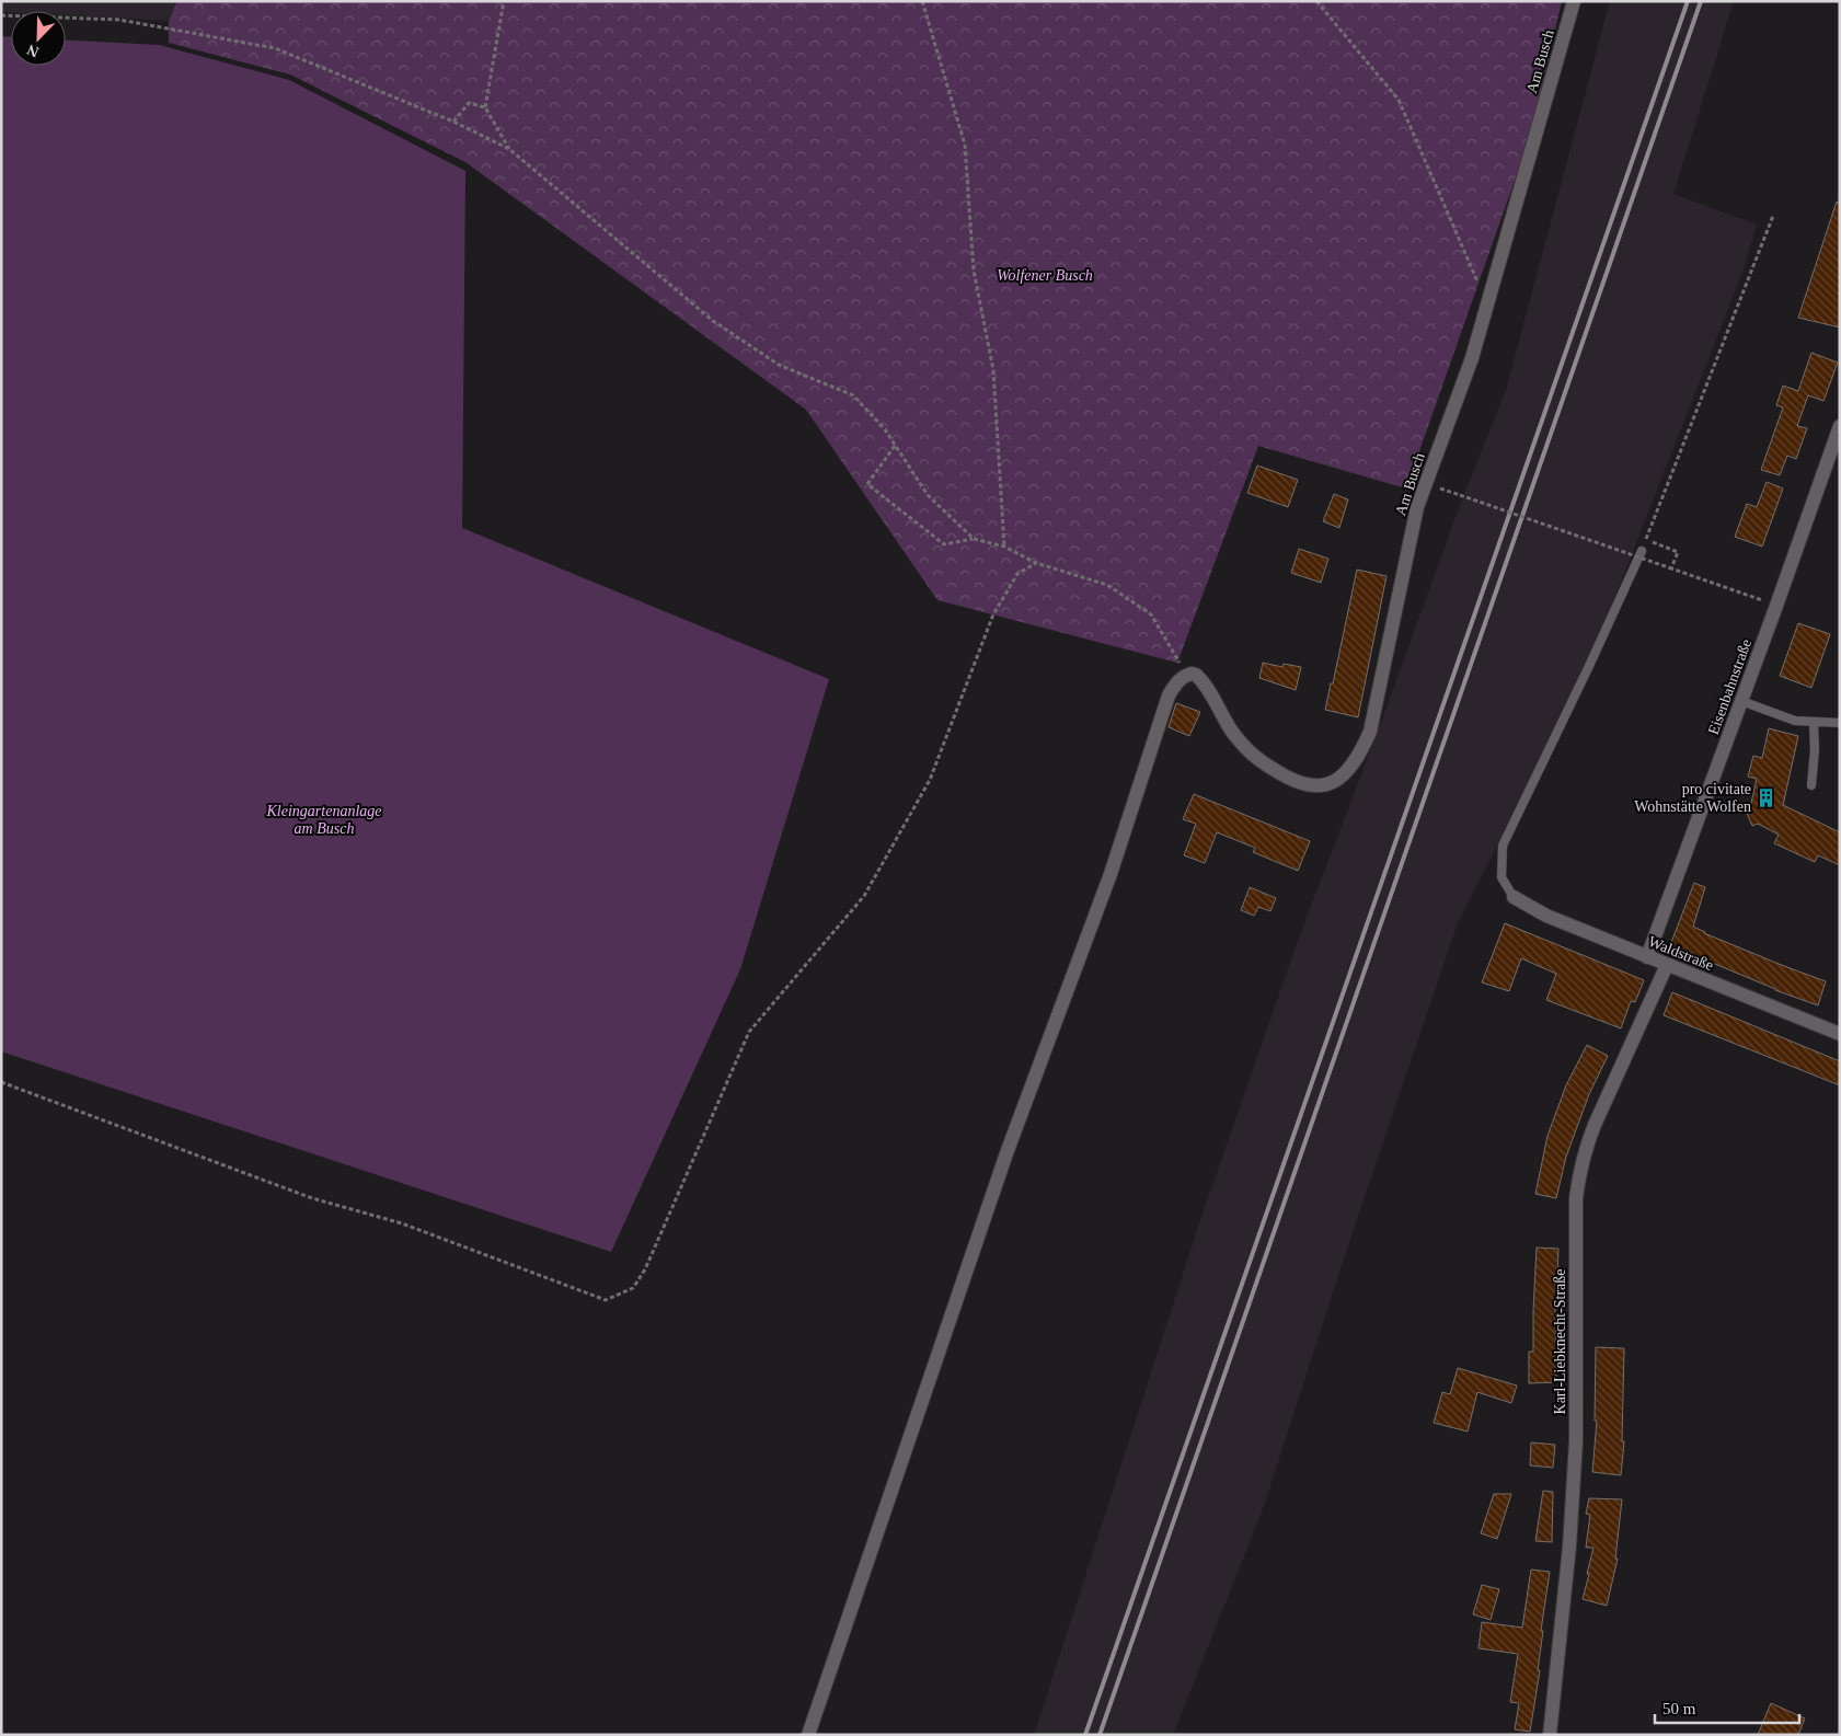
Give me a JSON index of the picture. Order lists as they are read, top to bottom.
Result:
{
  "streets": {
    "street": [
      "Am Busch",
      "Eisenbahnstraße",
      "Waldstraße",
      "Karl-Liebknecht-Straße"
    ]
  },
  "crossings": [
    ["Eisenbahnstraße", "Waldstraße"],
    ["Waldstraße", "Karl-Liebknecht-Straße"]
  ],
  "parks": ["Wolfener Busch", "Kleingartenanlage am Busch"],
  "places": {
    "building": ["pro civitate Wohnstätte Wolfen"]
  },
  "scale_bar": "50 m",
  "north": "bottom left"
}
